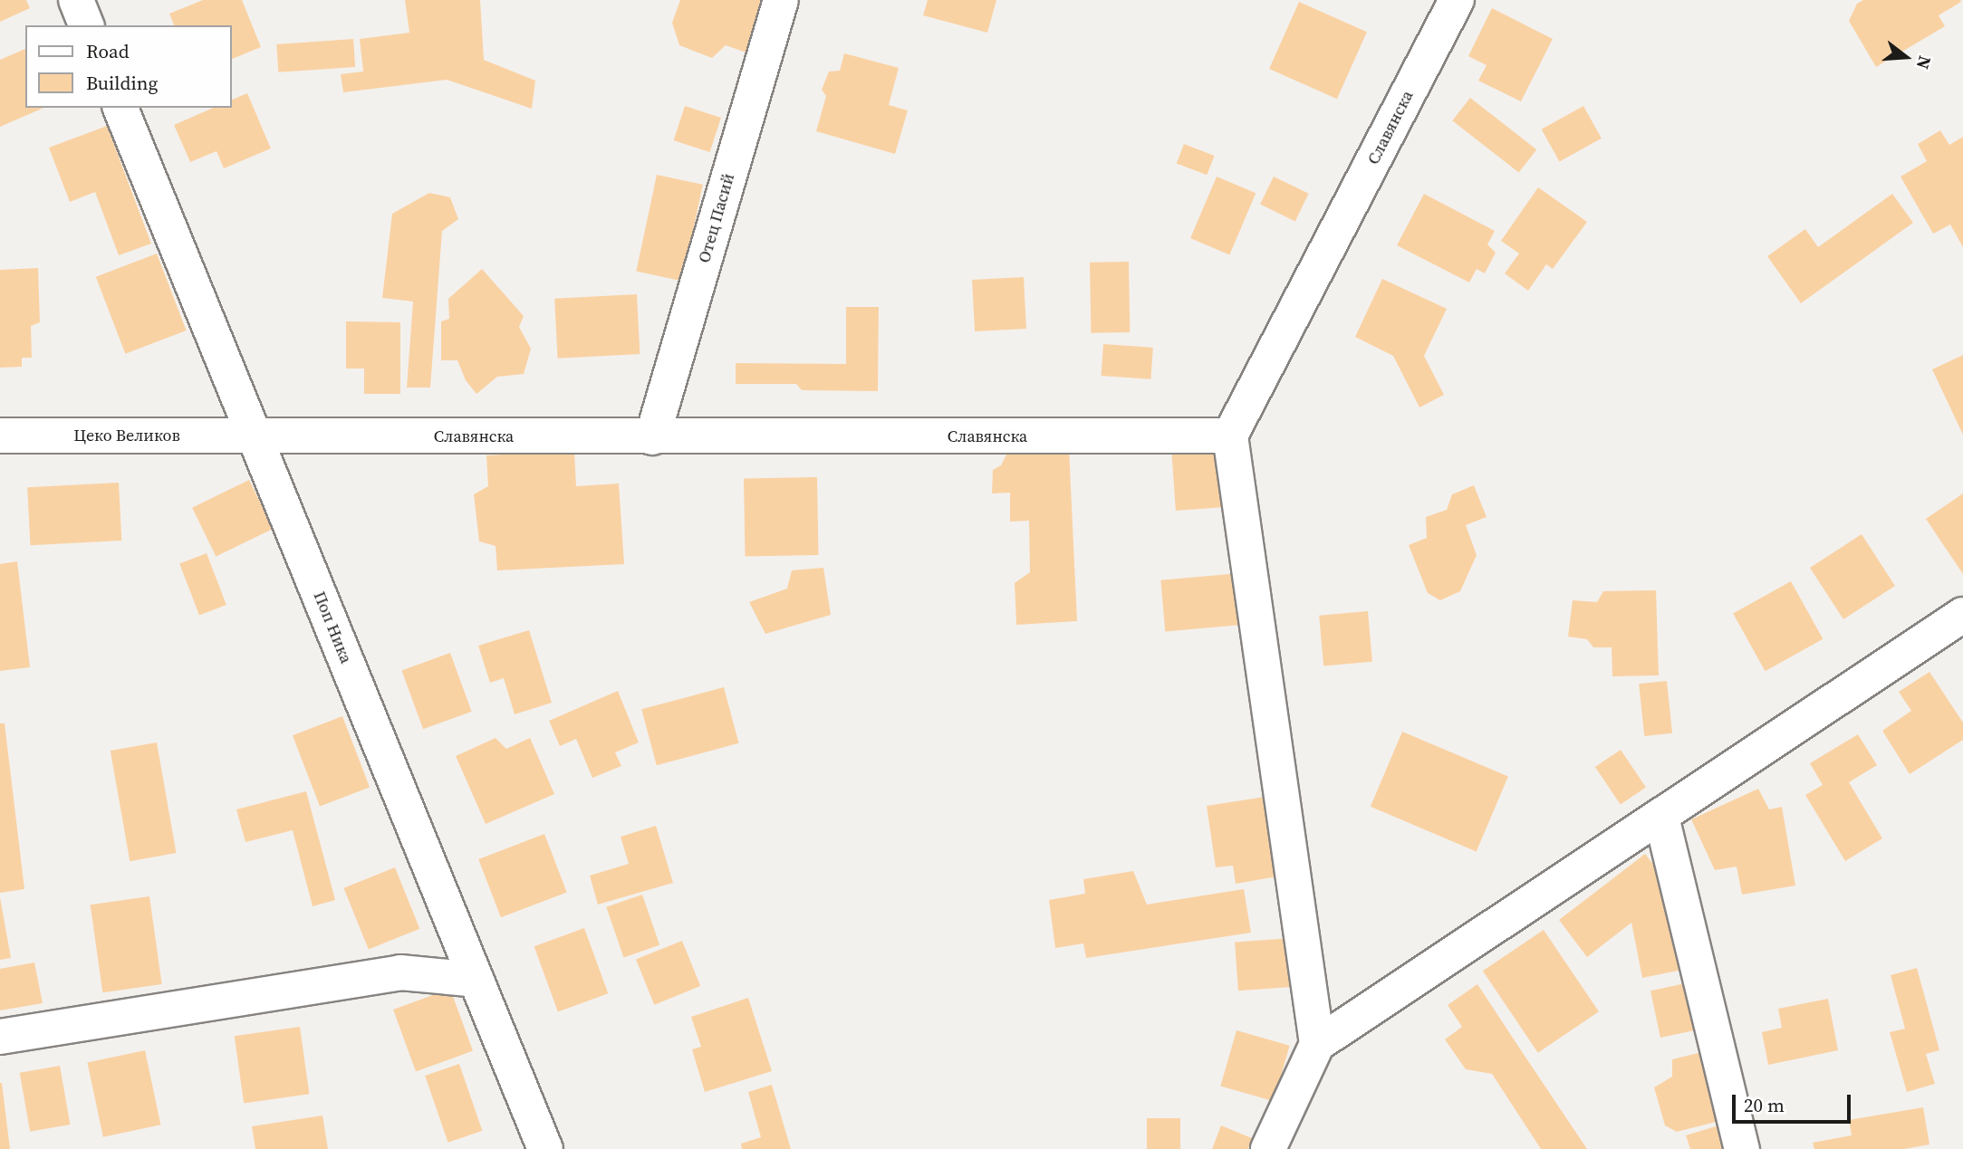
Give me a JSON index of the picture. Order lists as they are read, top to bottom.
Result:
{
  "streets": {
    "street": [
      "Славянска",
      "Отец Пасий",
      "Цеко Великов",
      "Поп Ника"
    ]
  },
  "crossings": [
    ["Славянска", "Отец Пасий"],
    ["Славянска", "Цеко Великов"],
    ["Славянска", "Поп Ника"],
    ["Цеко Великов", "Поп Ника"]
  ],
  "legend": ["Road", "Building"],
  "scale_bar": "20 m",
  "north": "right"
}
